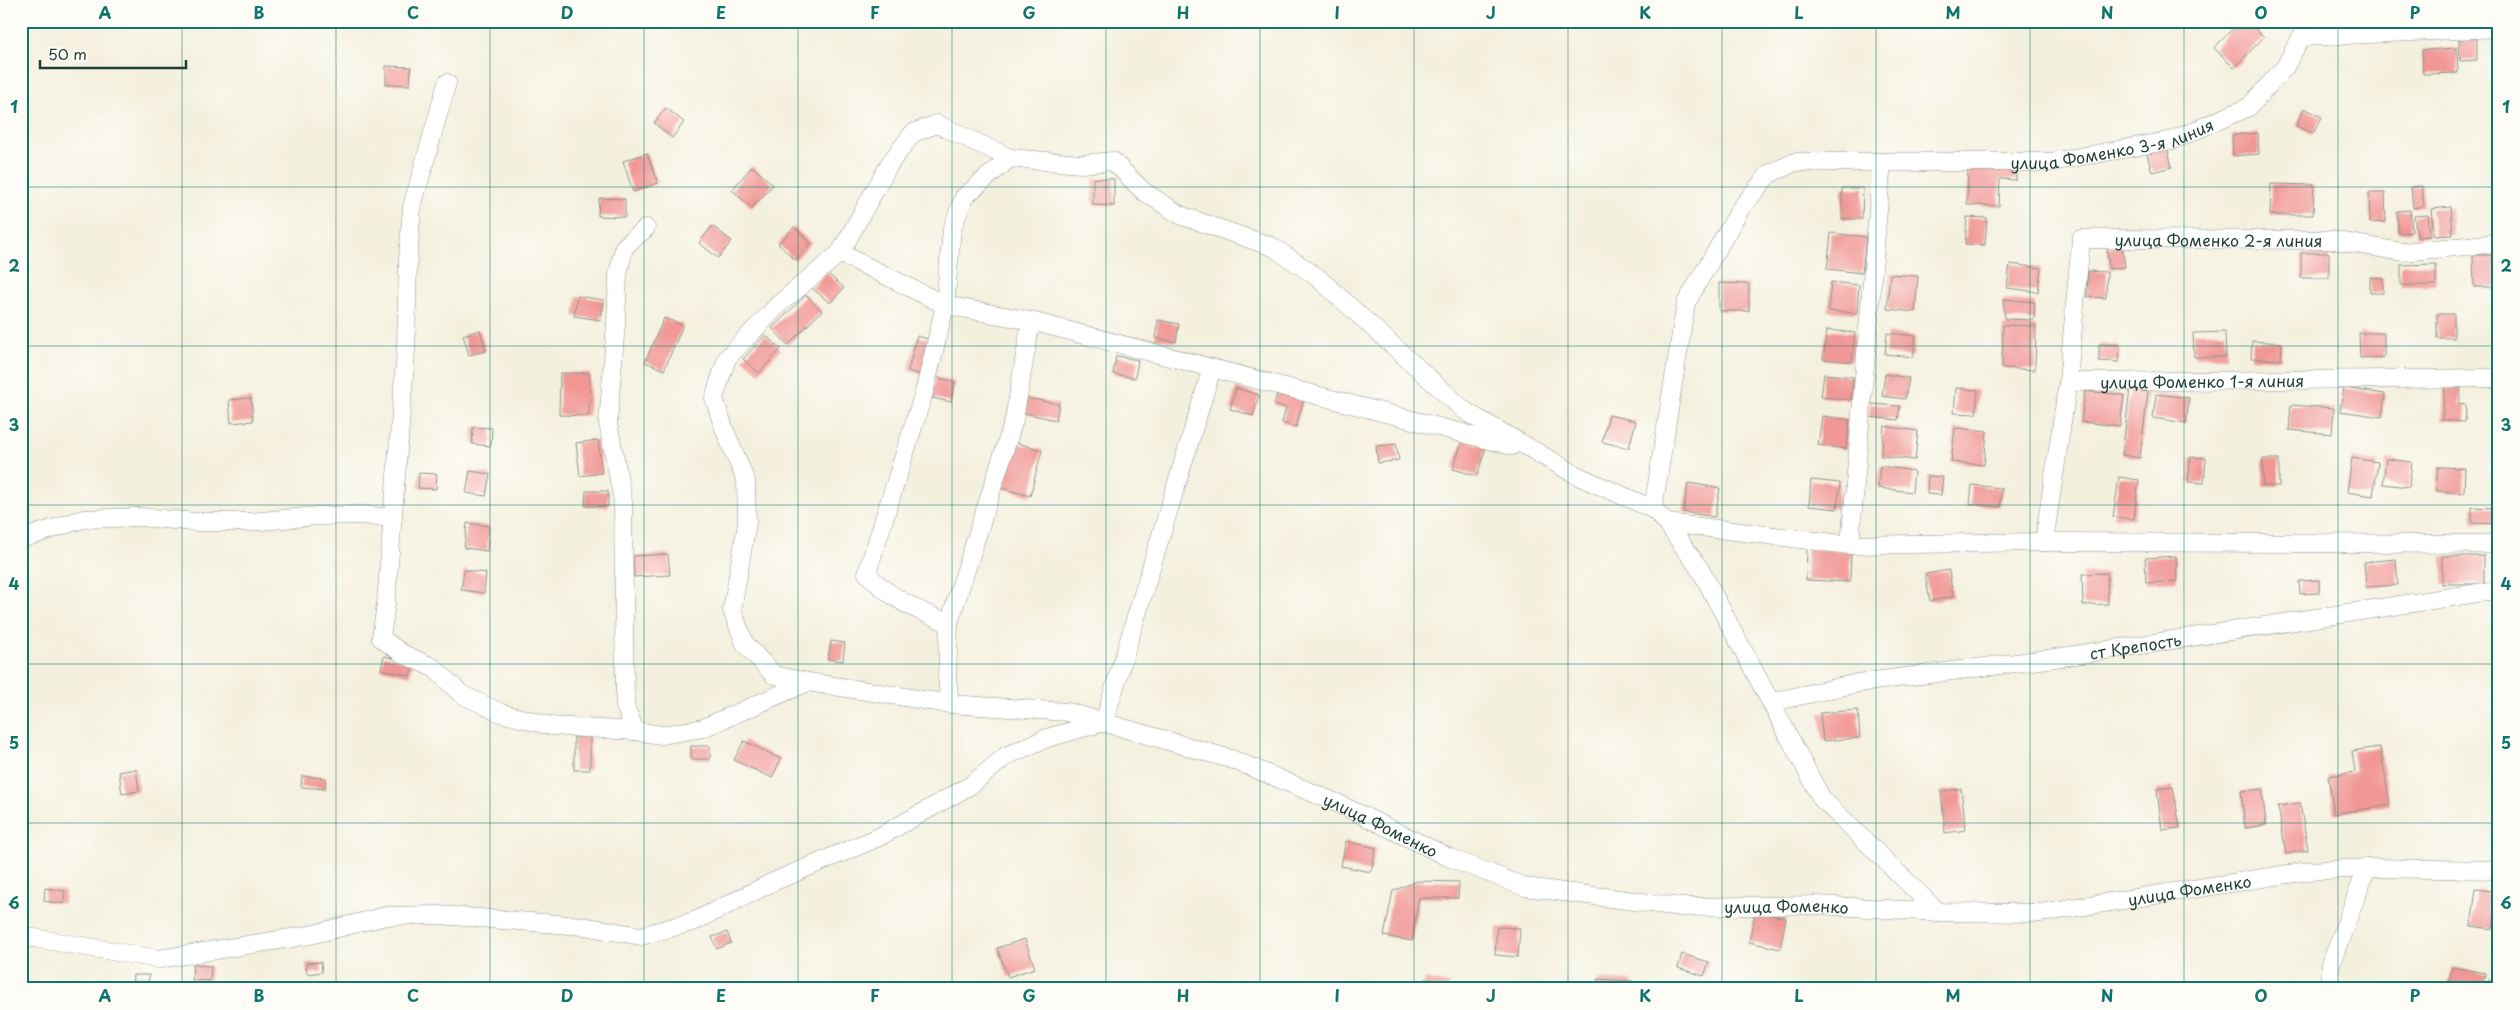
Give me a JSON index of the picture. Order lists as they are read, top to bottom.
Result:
{
  "streets": {
    "street": [
      "улица Фоменко 3-я линия",
      "улица Фоменко 2-я линия",
      "улица Фоменко 1-я линия",
      "ст Крепость",
      "улица Фоменко"
    ]
  },
  "crossings": [
    ["улица Фоменко 2-я линия", "улица Фоменко 1-я линия"]
  ],
  "scale_bar": "50 m",
  "grid": {
    "columns": [
      "A",
      "B",
      "C",
      "D",
      "E",
      "F",
      "G",
      "H",
      "I",
      "J",
      "K",
      "L",
      "M",
      "N",
      "O",
      "P"
    ],
    "rows": [
      "1",
      "2",
      "3",
      "4",
      "5",
      "6"
    ]
  }
}
